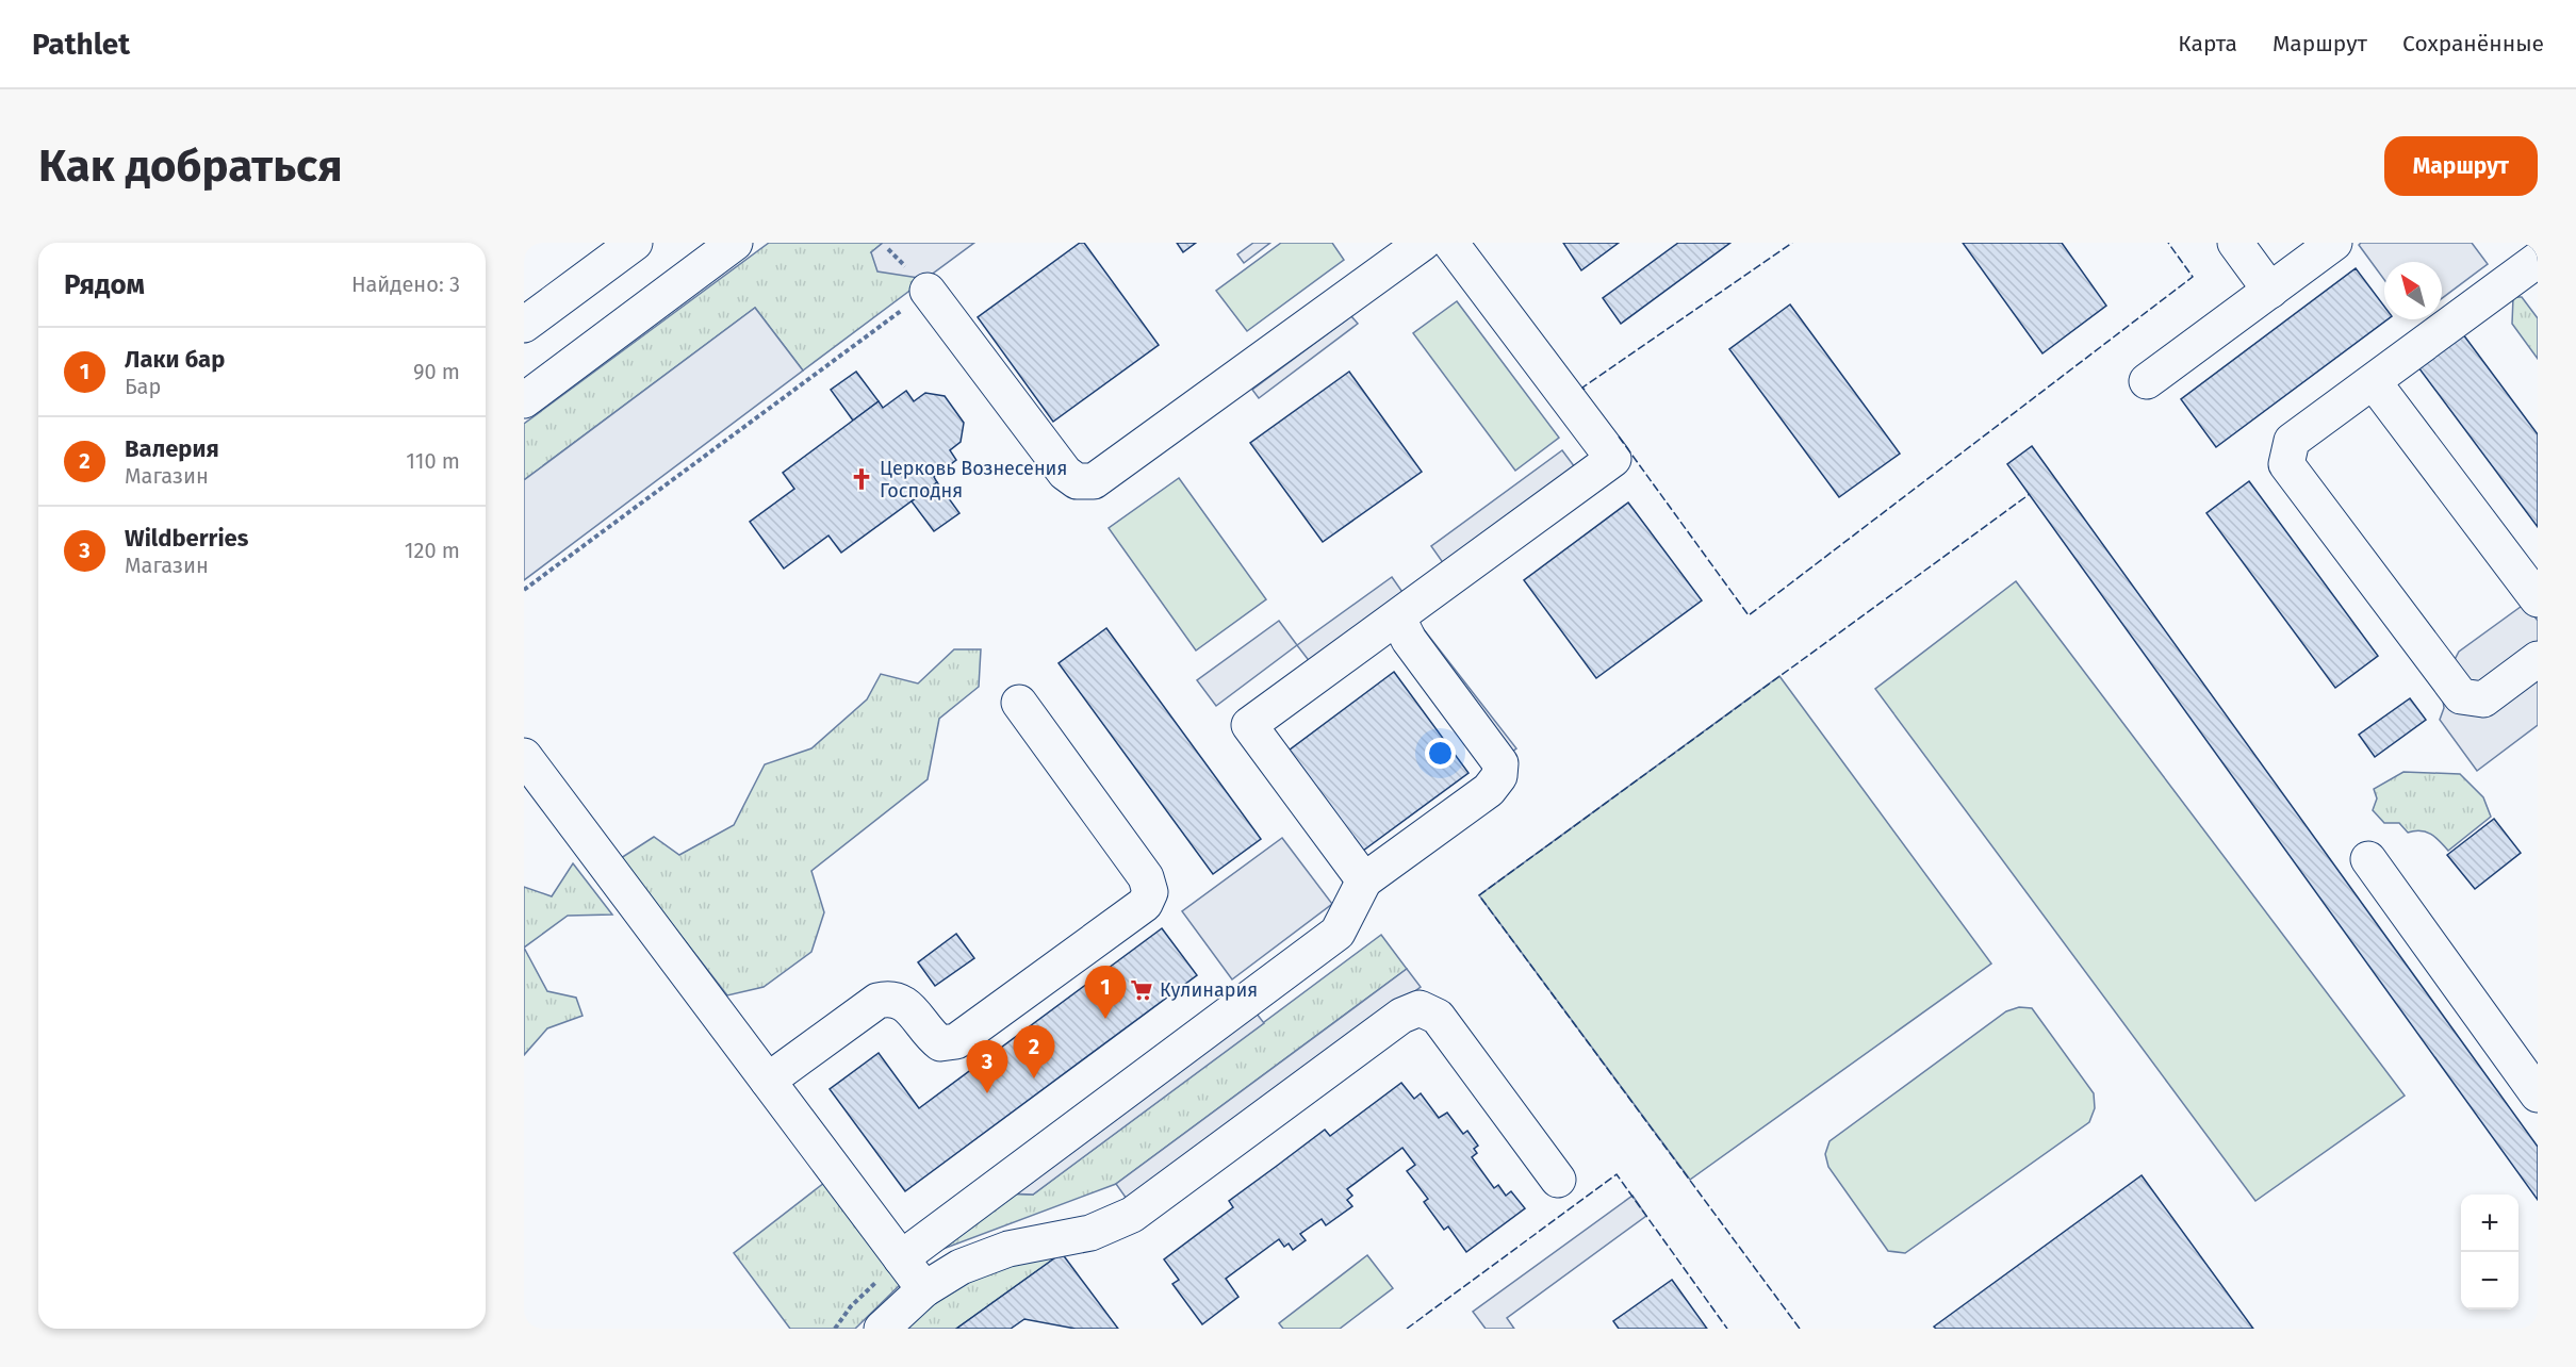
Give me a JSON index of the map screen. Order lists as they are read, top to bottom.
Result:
{
  "places": {
    "church": ["Церковь Вознесения Господня"],
    "supermarket": ["Кулинария"]
  },
  "north": "top left",
  "page": {
    "header": "Pathlet",
    "nav": ["Карта", "Маршрут", "Сохранённые"],
    "buttons": "Маршрут",
    "title": "Как добраться",
    "heading": ["Рядом", "Найдено: 3"],
    "list": [
      {
        "mark": "1",
        "name": "Лаки бар",
        "note": "Бар",
        "value": "90 m"
      },
      {
        "mark": "2",
        "name": "Валерия",
        "note": "Магазин",
        "value": "110 m"
      },
      {
        "mark": "3",
        "name": "Wildberries",
        "note": "Магазин",
        "value": "120 m"
      }
    ],
    "pins": ["1", "2", "3"],
    "map_buttons": ["+", "−"]
  }
}
